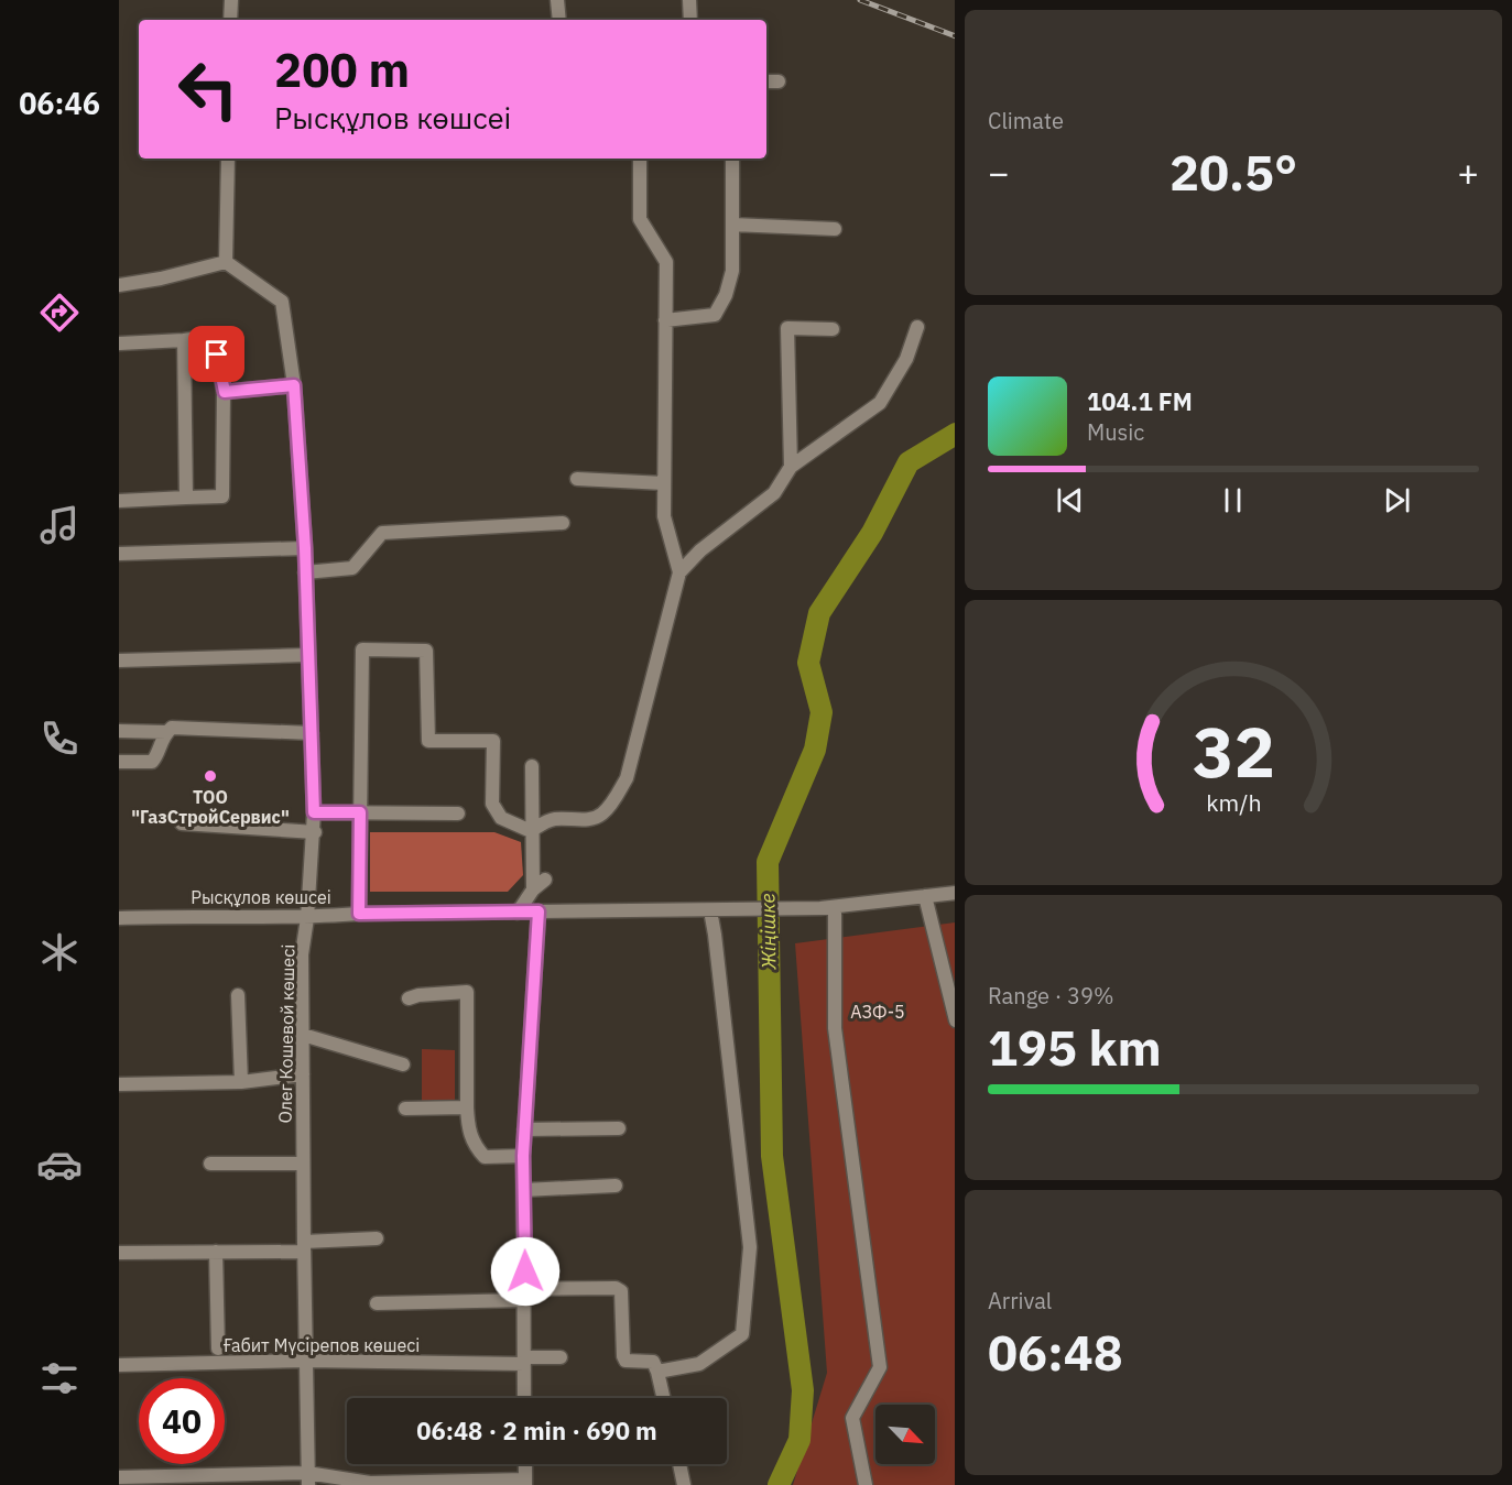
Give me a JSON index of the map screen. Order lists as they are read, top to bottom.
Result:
{
  "streets": {
    "street": ["Рысқұлов көшсеі", "Олег Кошевой көшесі", "Ғабит Мүсірепов көшесі"]
  },
  "crossings": [
    ["Рысқұлов көшсеі", "Олег Кошевой көшесі"],
    ["Олег Кошевой көшесі", "Ғабит Мүсірепов көшесі"]
  ],
  "water": ["Жіңішке"],
  "parks": ["АЗФ-5"],
  "places": ["ТОО \"ГазСтройСервис\""],
  "north": "bottom right",
  "page": {
    "tabs": "06:46",
    "tile": [
      "Climate",
      ["Range · 39%", "195 km"],
      ["Arrival", "06:48"]
    ],
    "turn": ["200 m", "Рысқұлов көшсеі"],
    "heat": ["−", "20.5°", "+"],
    "song": ["104.1 FM", "Music"],
    "limit": "40",
    "trip": "06:48 · 2 min · 690 m",
    "gauge": ["32", "km/h"]
  }
}
